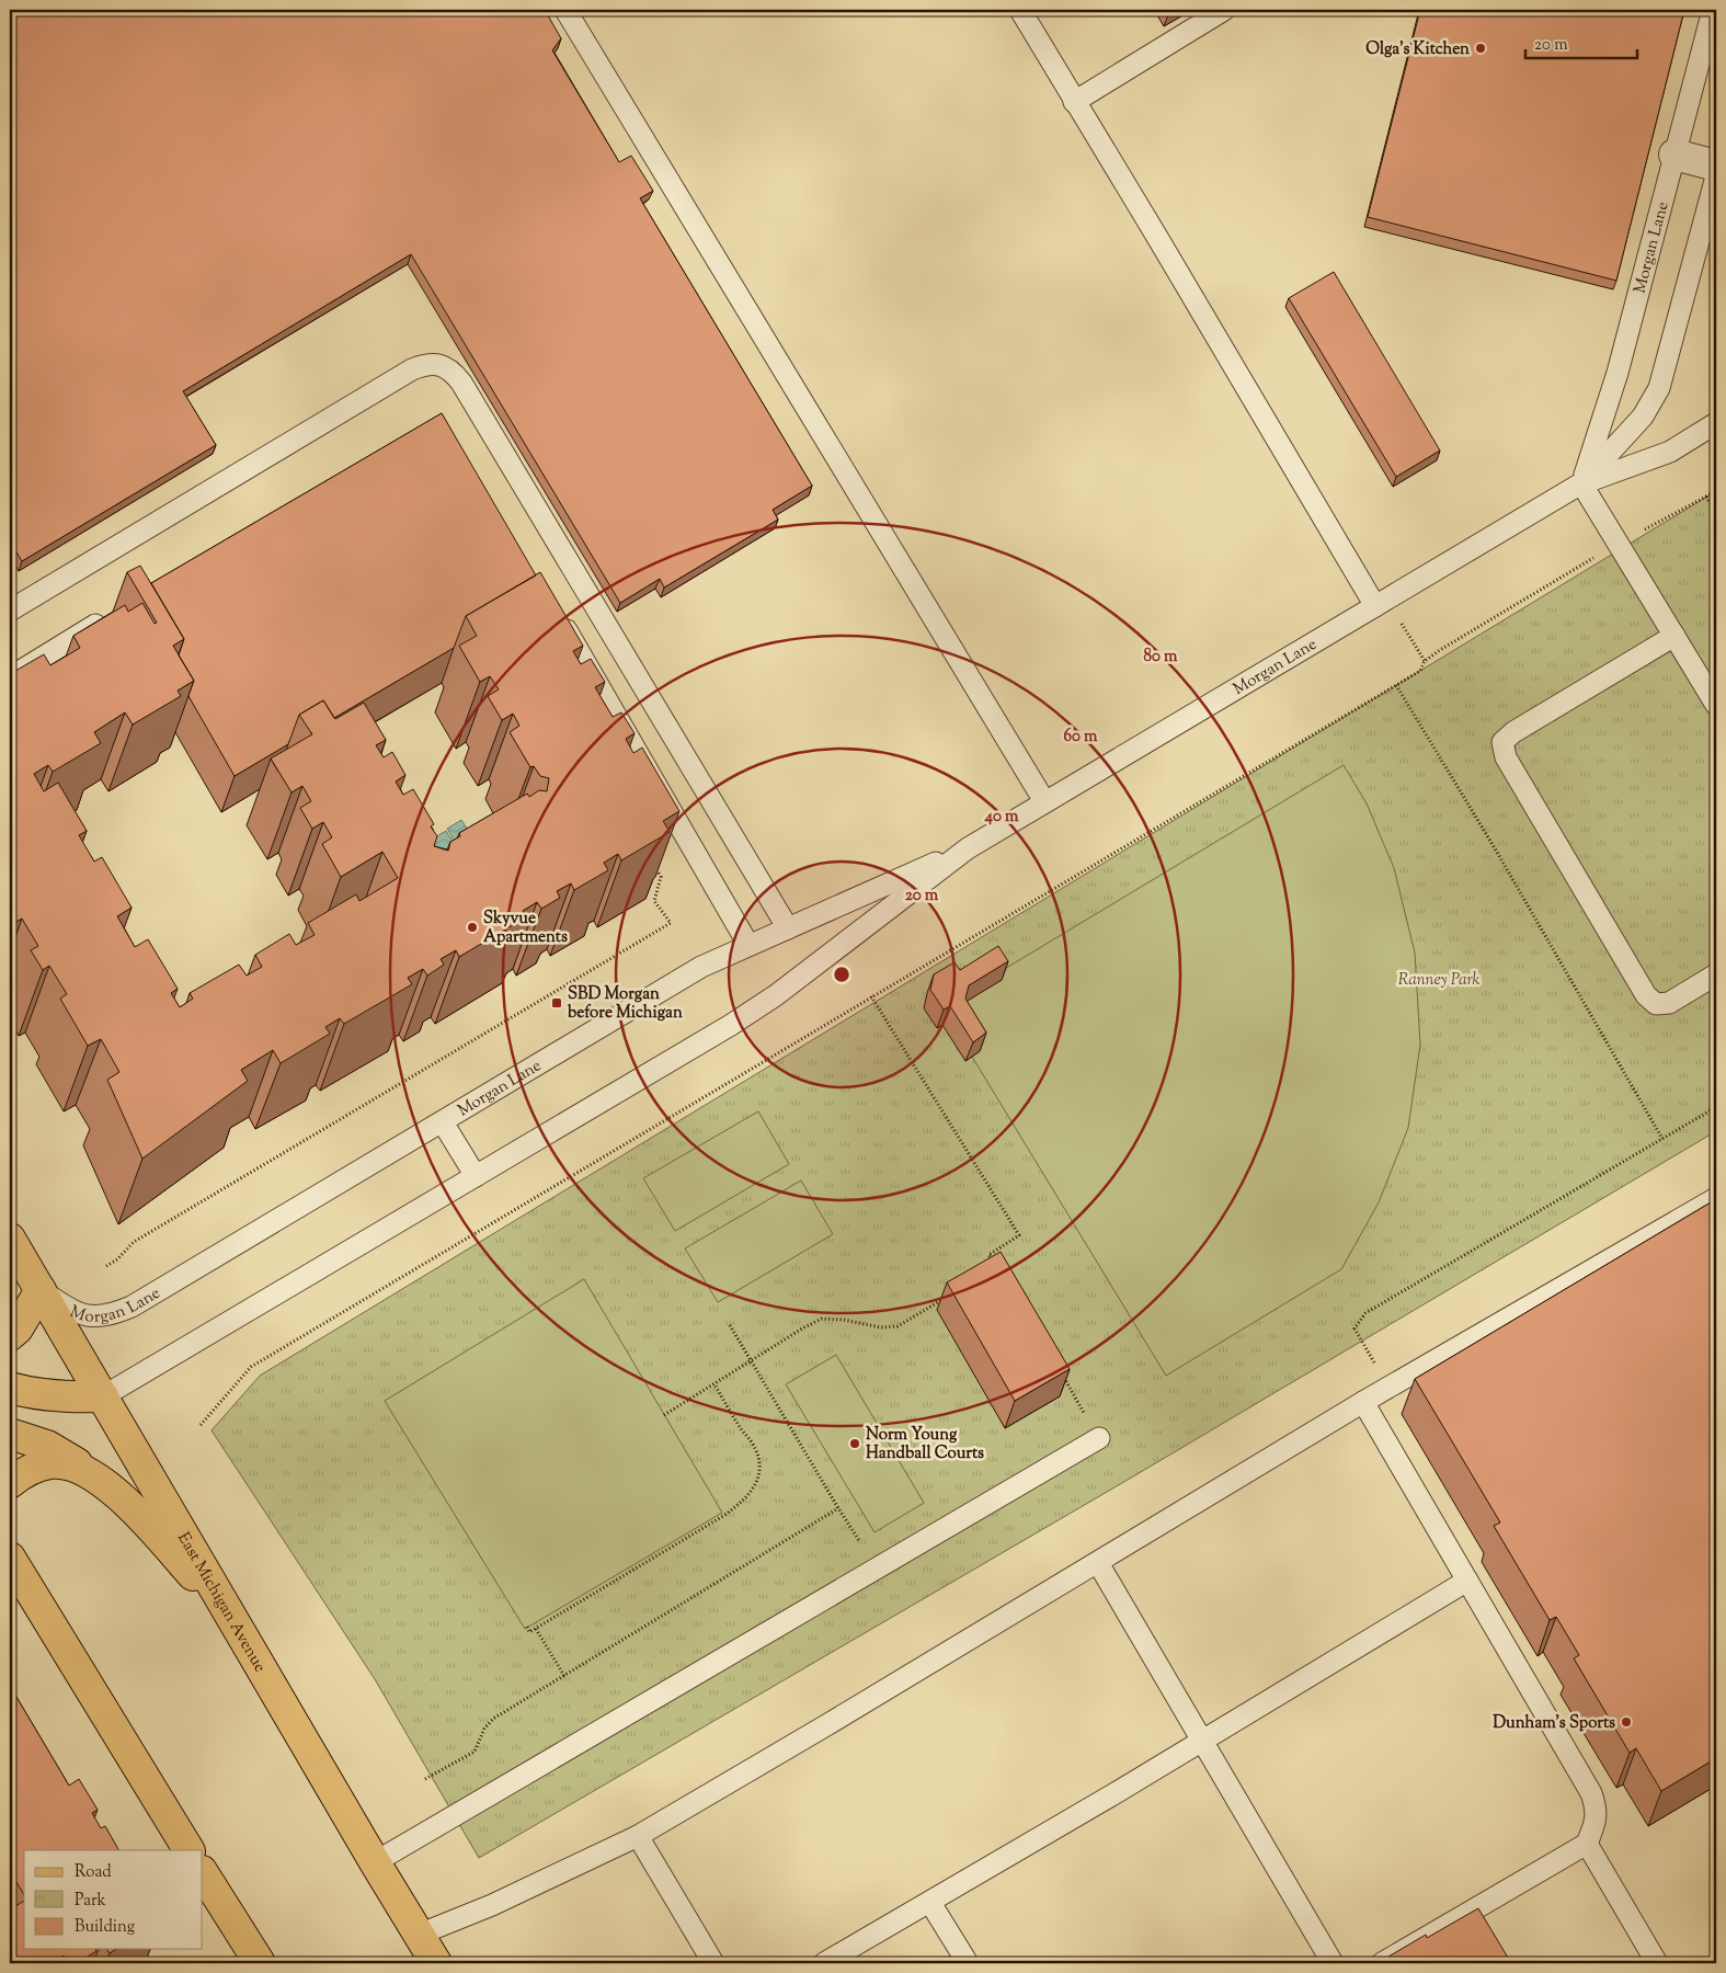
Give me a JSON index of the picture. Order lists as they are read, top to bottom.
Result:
{
  "streets": {
    "main road": ["East Michigan Avenue"],
    "lane": ["Morgan Lane"]
  },
  "crossings": [
    ["Morgan Lane", "East Michigan Avenue"]
  ],
  "parks": ["Ranney Park"],
  "places": {
    "other": [
      "Olga's Kitchen",
      "Skyvue Apartments",
      "Norm Young Handball Courts",
      "Dunham's Sports"
    ],
    "transit": ["SBD Morgan before Michigan"]
  },
  "legend": ["Road", "Park", "Building"],
  "scale_bar": "20 m",
  "rings": [
    "80 m",
    "60 m",
    "40 m",
    "20 m"
  ]
}
